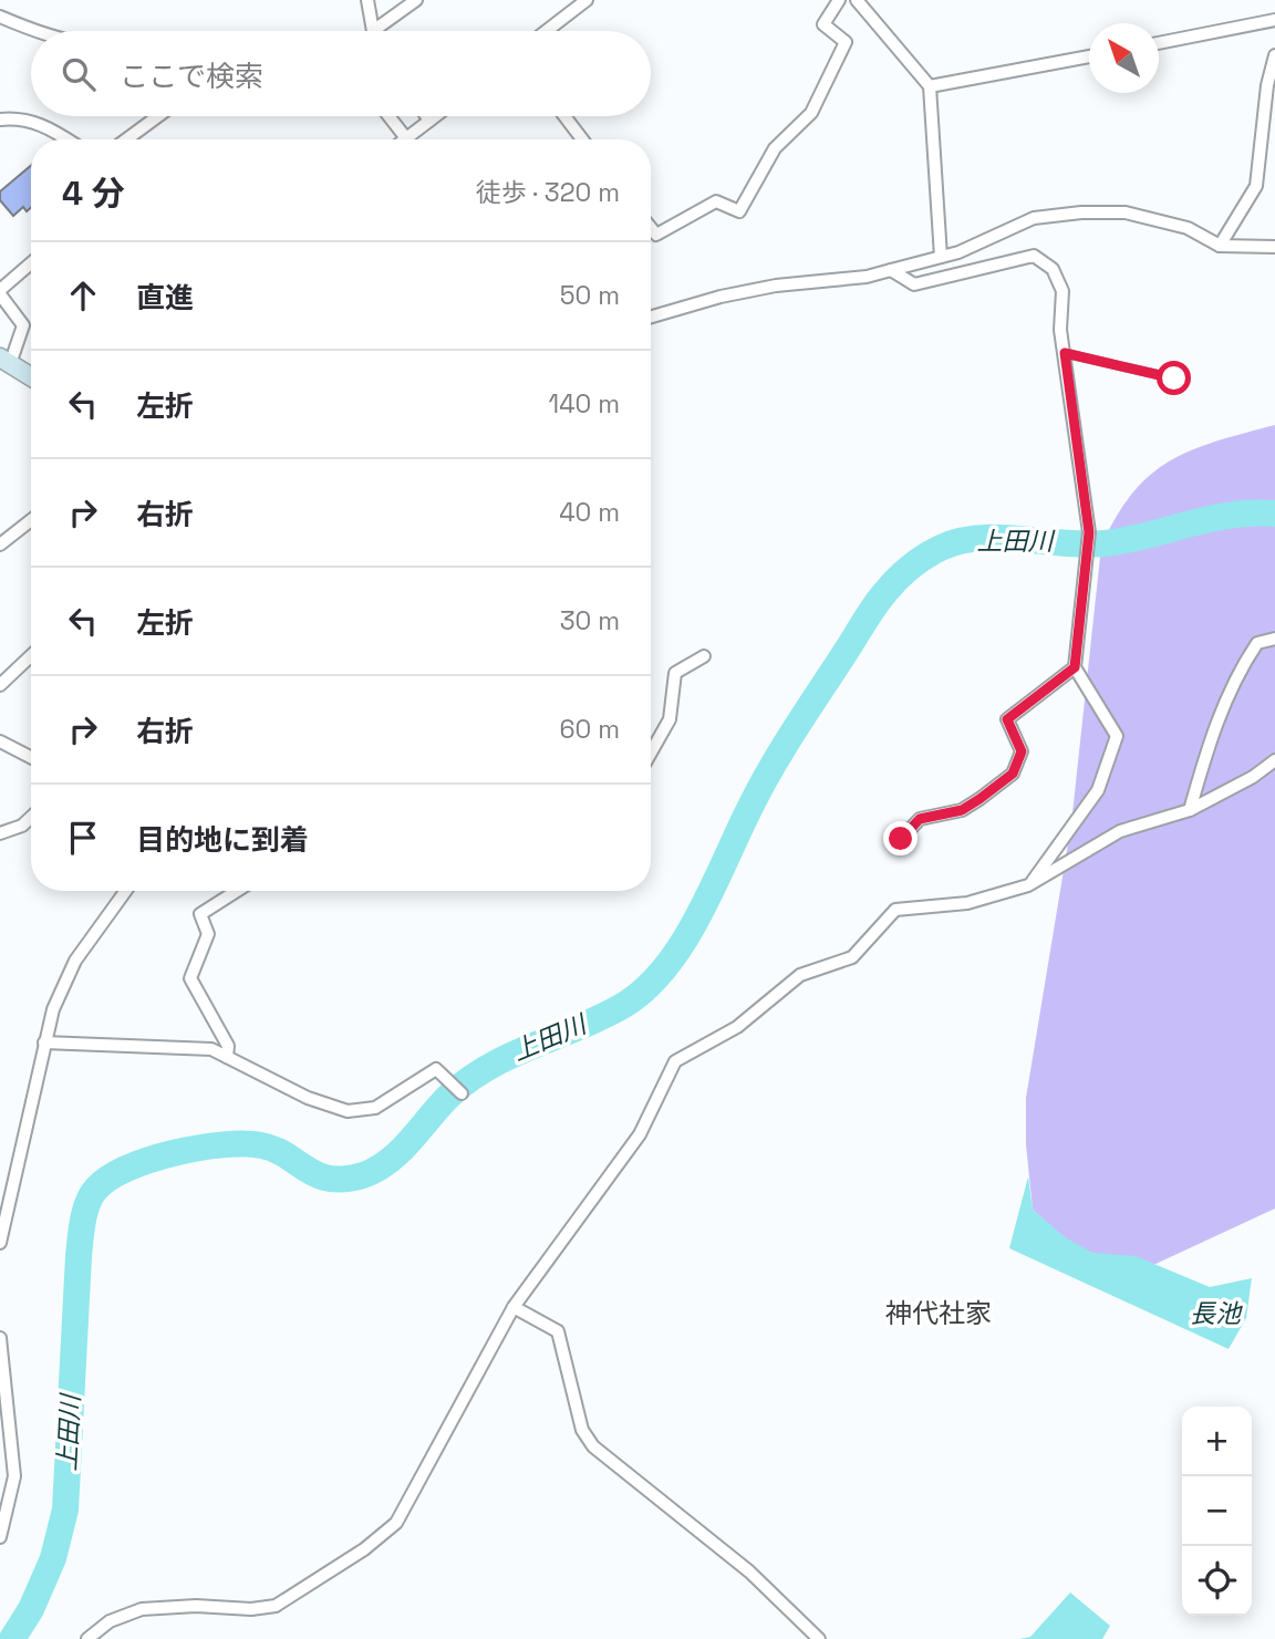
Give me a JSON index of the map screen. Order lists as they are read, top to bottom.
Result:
{
  "districts": ["神代社家"],
  "water": ["上田川", "長池"],
  "north": "top left",
  "page": {
    "search": "ここで検索",
    "heading": ["4 分", "徒歩 · 320 m"],
    "list": [
      ["直進", "50 m"],
      ["左折", "140 m"],
      ["右折", "40 m"],
      ["左折", "30 m"],
      ["右折", "60 m"],
      "目的地に到着"
    ],
    "map_buttons": ["+", "−"]
  }
}
